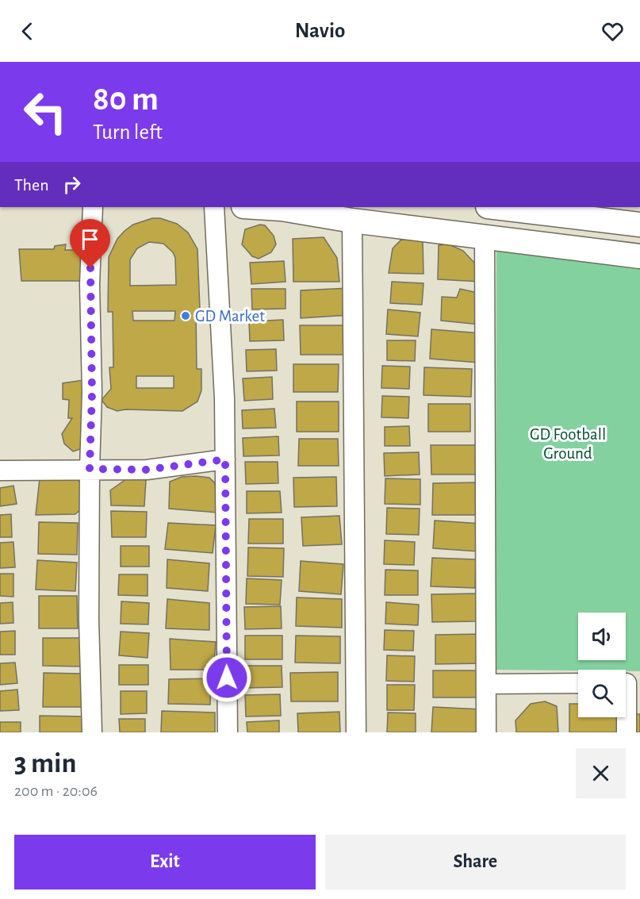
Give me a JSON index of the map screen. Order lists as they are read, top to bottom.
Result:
{
  "parks": ["GD Football Ground"],
  "places": ["GD Market"],
  "page": {
    "header": "Navio",
    "turn": ["80 m", "Turn left"],
    "then": "Then",
    "heading": ["3 min", "200 m · 20:06"],
    "buttons": ["Exit", "Share"]
  }
}
